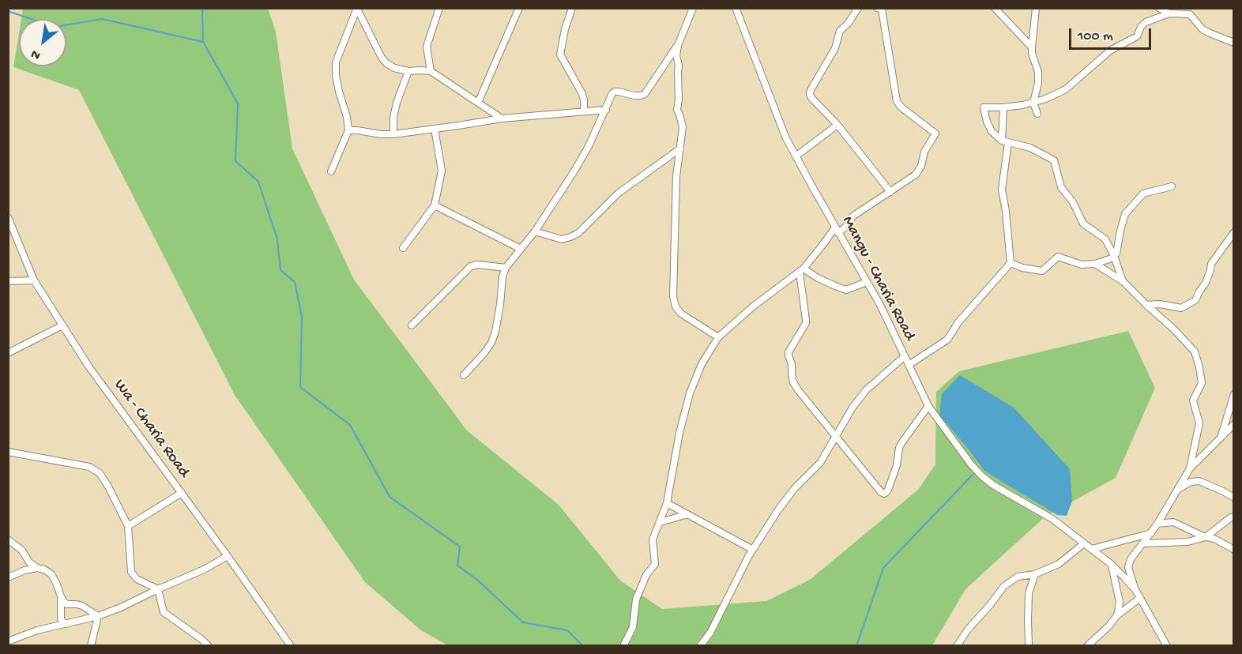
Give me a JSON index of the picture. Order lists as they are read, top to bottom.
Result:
{
  "streets": {
    "street": ["Mangu - Charia Road", "Wa - Charia Road"]
  },
  "scale_bar": "100 m",
  "north": "bottom left"
}
